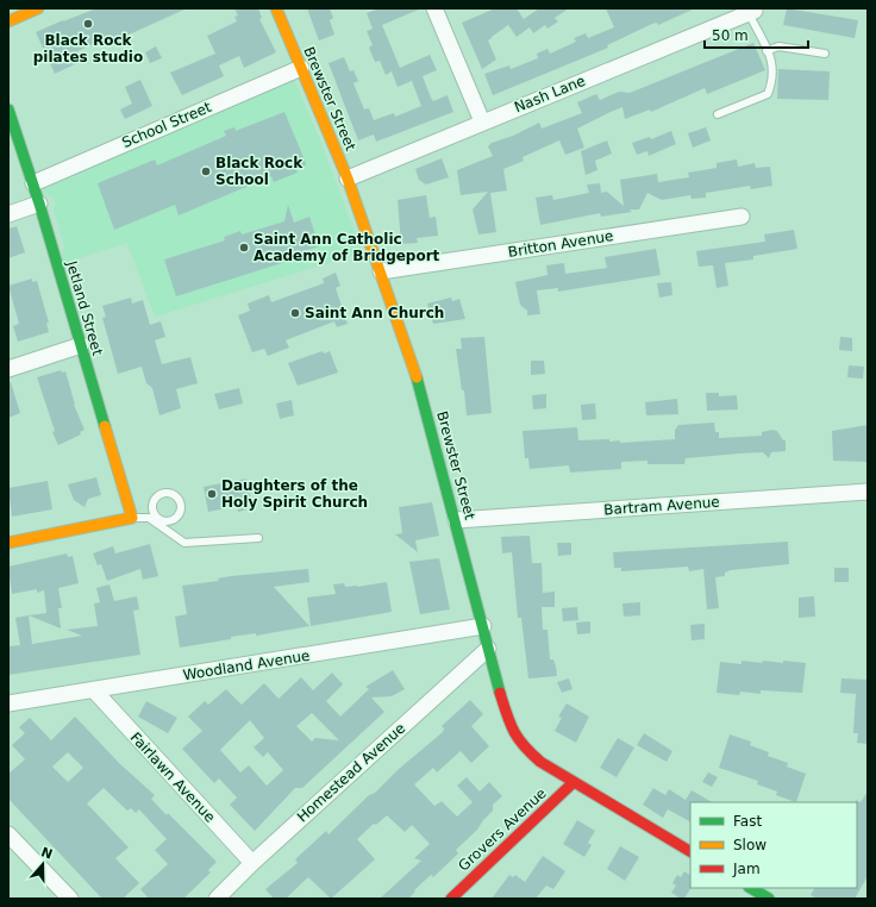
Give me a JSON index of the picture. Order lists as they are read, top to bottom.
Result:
{
  "streets": {
    "street": [
      "Nash Lane",
      "Brewster Street",
      "School Street",
      "Britton Avenue",
      "Jetland Street",
      "Bartram Avenue",
      "Woodland Avenue",
      "Homestead Avenue",
      "Fairlawn Avenue",
      "Grovers Avenue"
    ]
  },
  "crossings": [
    ["Nash Lane", "Brewster Street"],
    ["Brewster Street", "School Street"],
    ["Brewster Street", "Britton Avenue"],
    ["Brewster Street", "Bartram Avenue"],
    ["Brewster Street", "Woodland Avenue"],
    ["Brewster Street", "Homestead Avenue"],
    ["Brewster Street", "Grovers Avenue"],
    ["School Street", "Jetland Street"],
    ["Woodland Avenue", "Fairlawn Avenue"],
    ["Homestead Avenue", "Fairlawn Avenue"]
  ],
  "places": [
    "Black Rock pilates studio",
    "Black Rock School",
    "Saint Ann Catholic Academy of Bridgeport",
    "Saint Ann Church",
    "Daughters of the Holy Spirit Church"
  ],
  "legend": ["Fast", "Slow", "Jam"],
  "scale_bar": "50 m",
  "north": "top"
}
